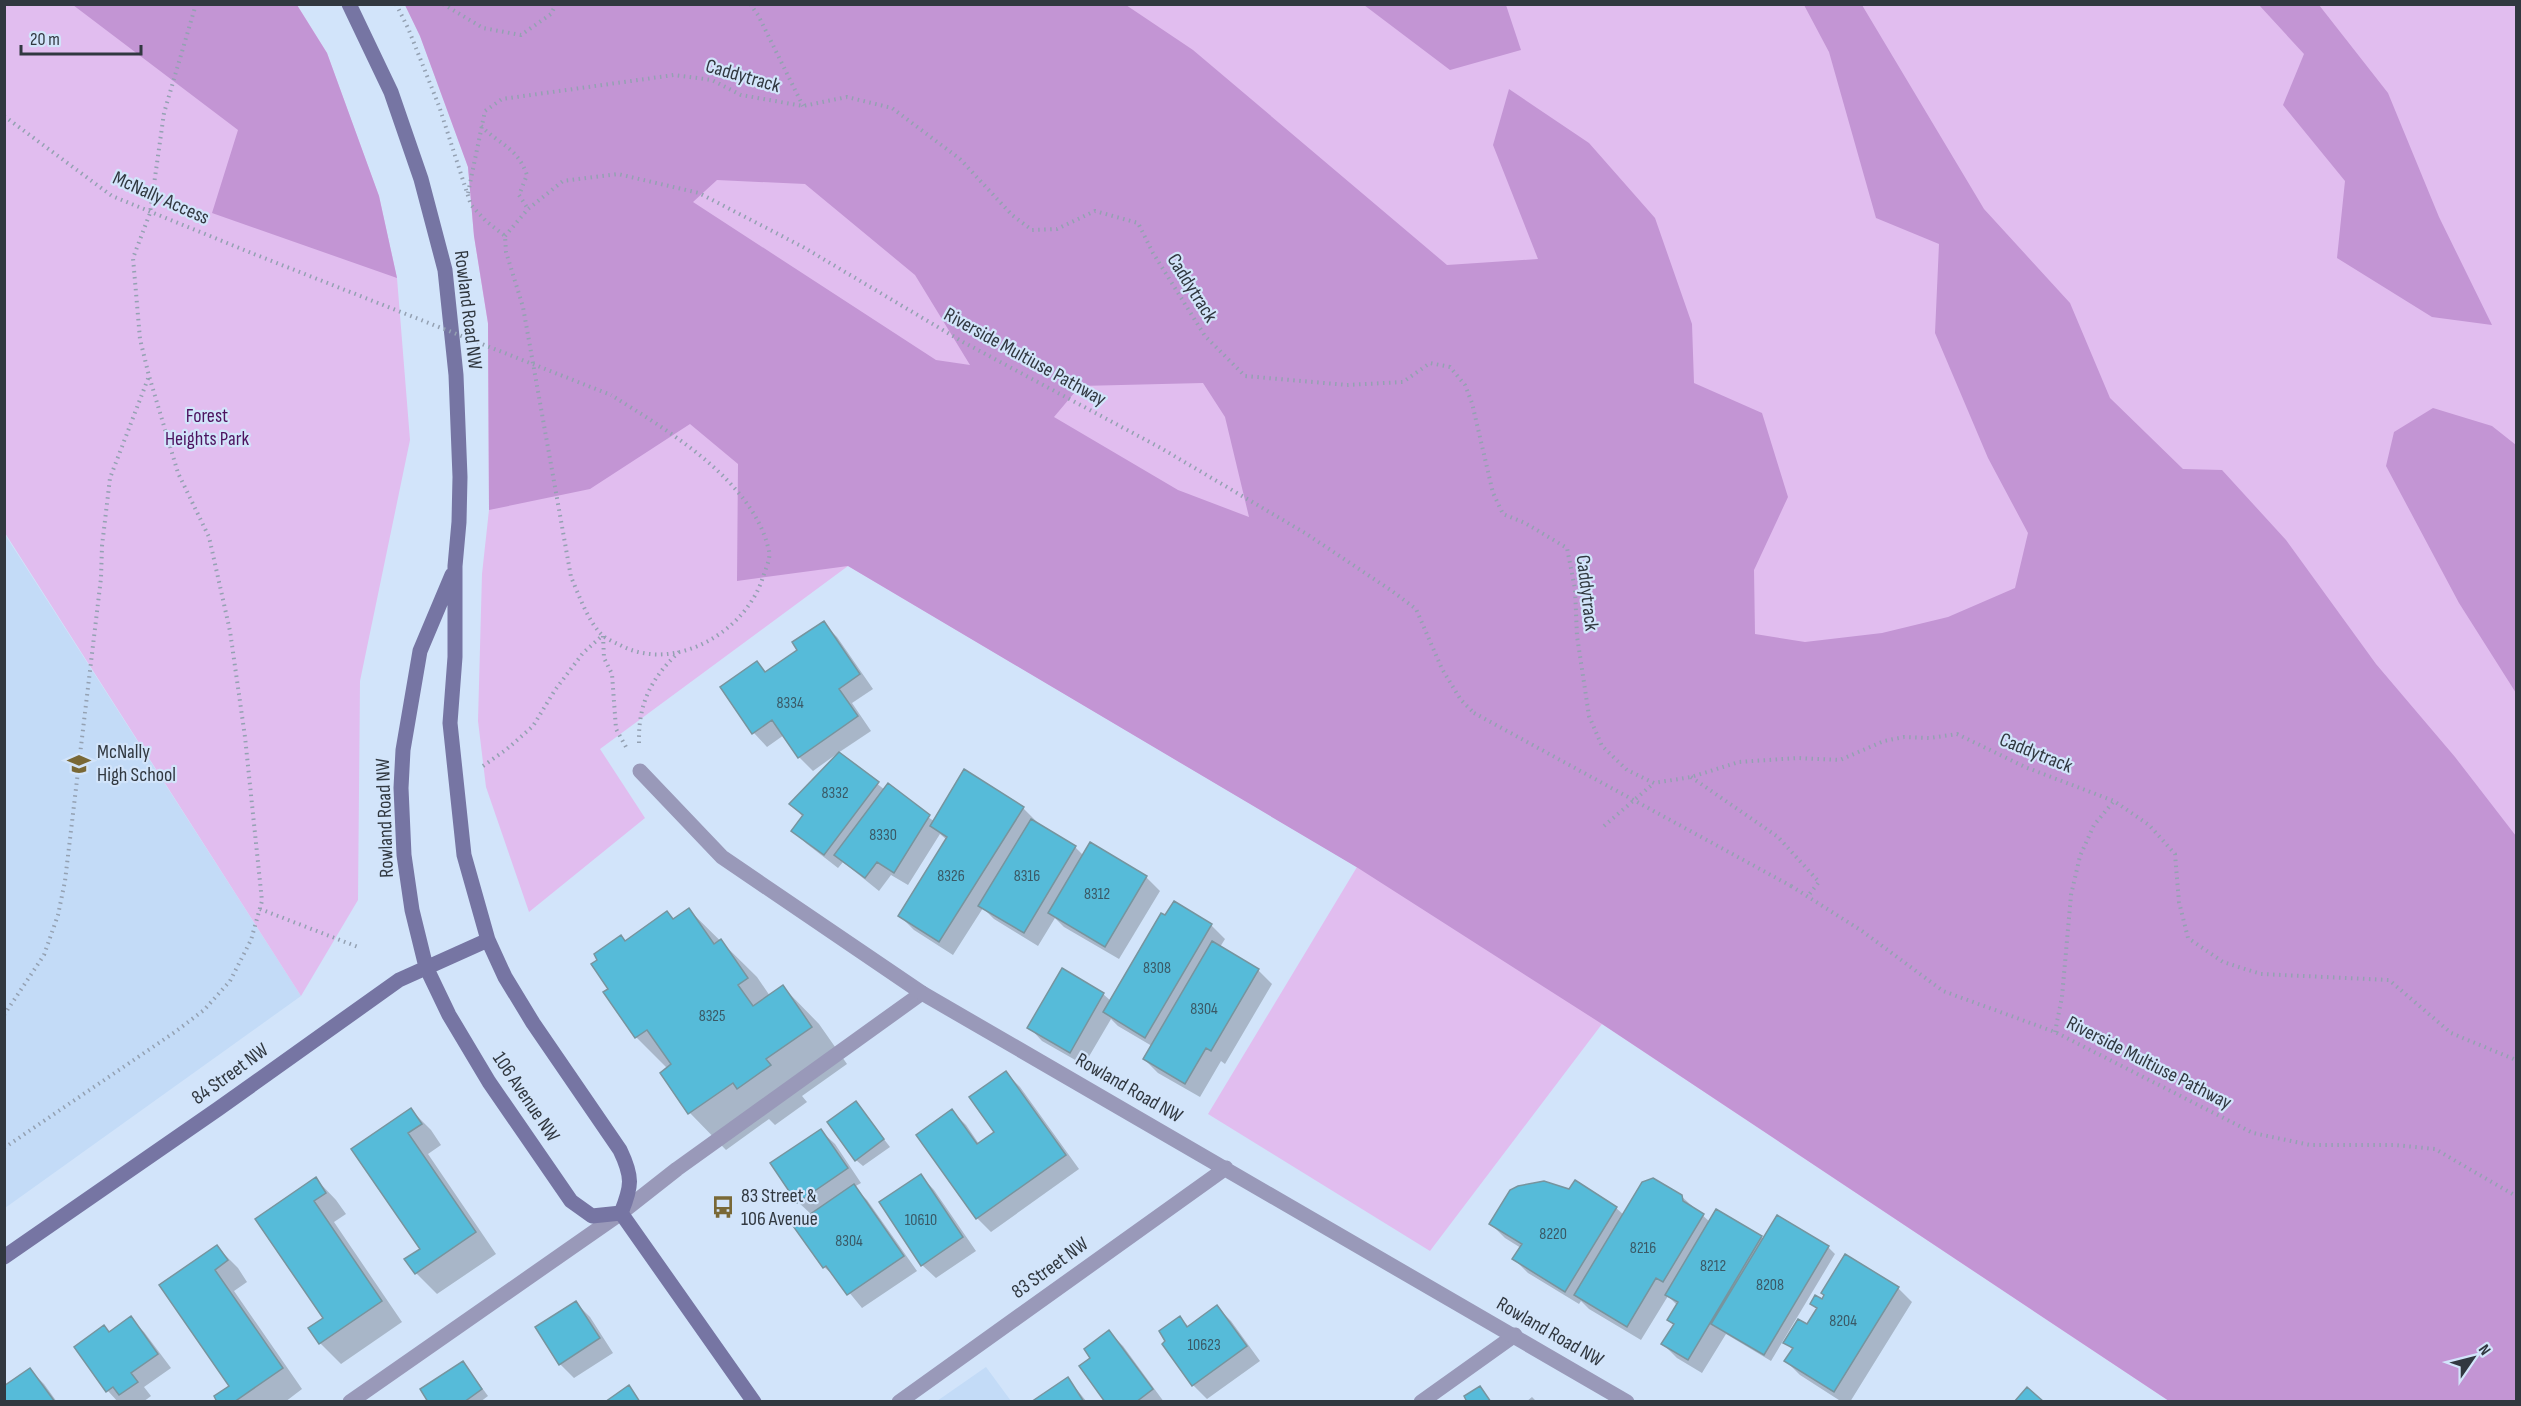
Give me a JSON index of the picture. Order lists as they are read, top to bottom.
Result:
{
  "streets": {
    "main road": ["Rowland Road NW", "84 Street NW", "106 Avenue NW"],
    "street": ["83 Street NW"],
    "path": ["Caddytrack", "McNally Access", "Riverside Multiuse Pathway"]
  },
  "crossings": [
    ["Rowland Road NW", "84 Street NW"],
    ["Rowland Road NW", "106 Avenue NW"],
    ["Rowland Road NW", "83 Street NW"],
    ["84 Street NW", "106 Avenue NW"]
  ],
  "parks": ["Forest Heights Park"],
  "places": {
    "school or university": ["McNally High School"],
    "bus stop": ["83 Street & 106 Avenue"]
  },
  "house_numbers": [
    "8334",
    "8332",
    "8330",
    "8326",
    "8316",
    "8312",
    "8308",
    "8304",
    "8325",
    "10610",
    "8220",
    "8304",
    "8216",
    "8212",
    "8208",
    "8204",
    "10623"
  ],
  "scale_bar": "20 m",
  "north": "top right"
}
